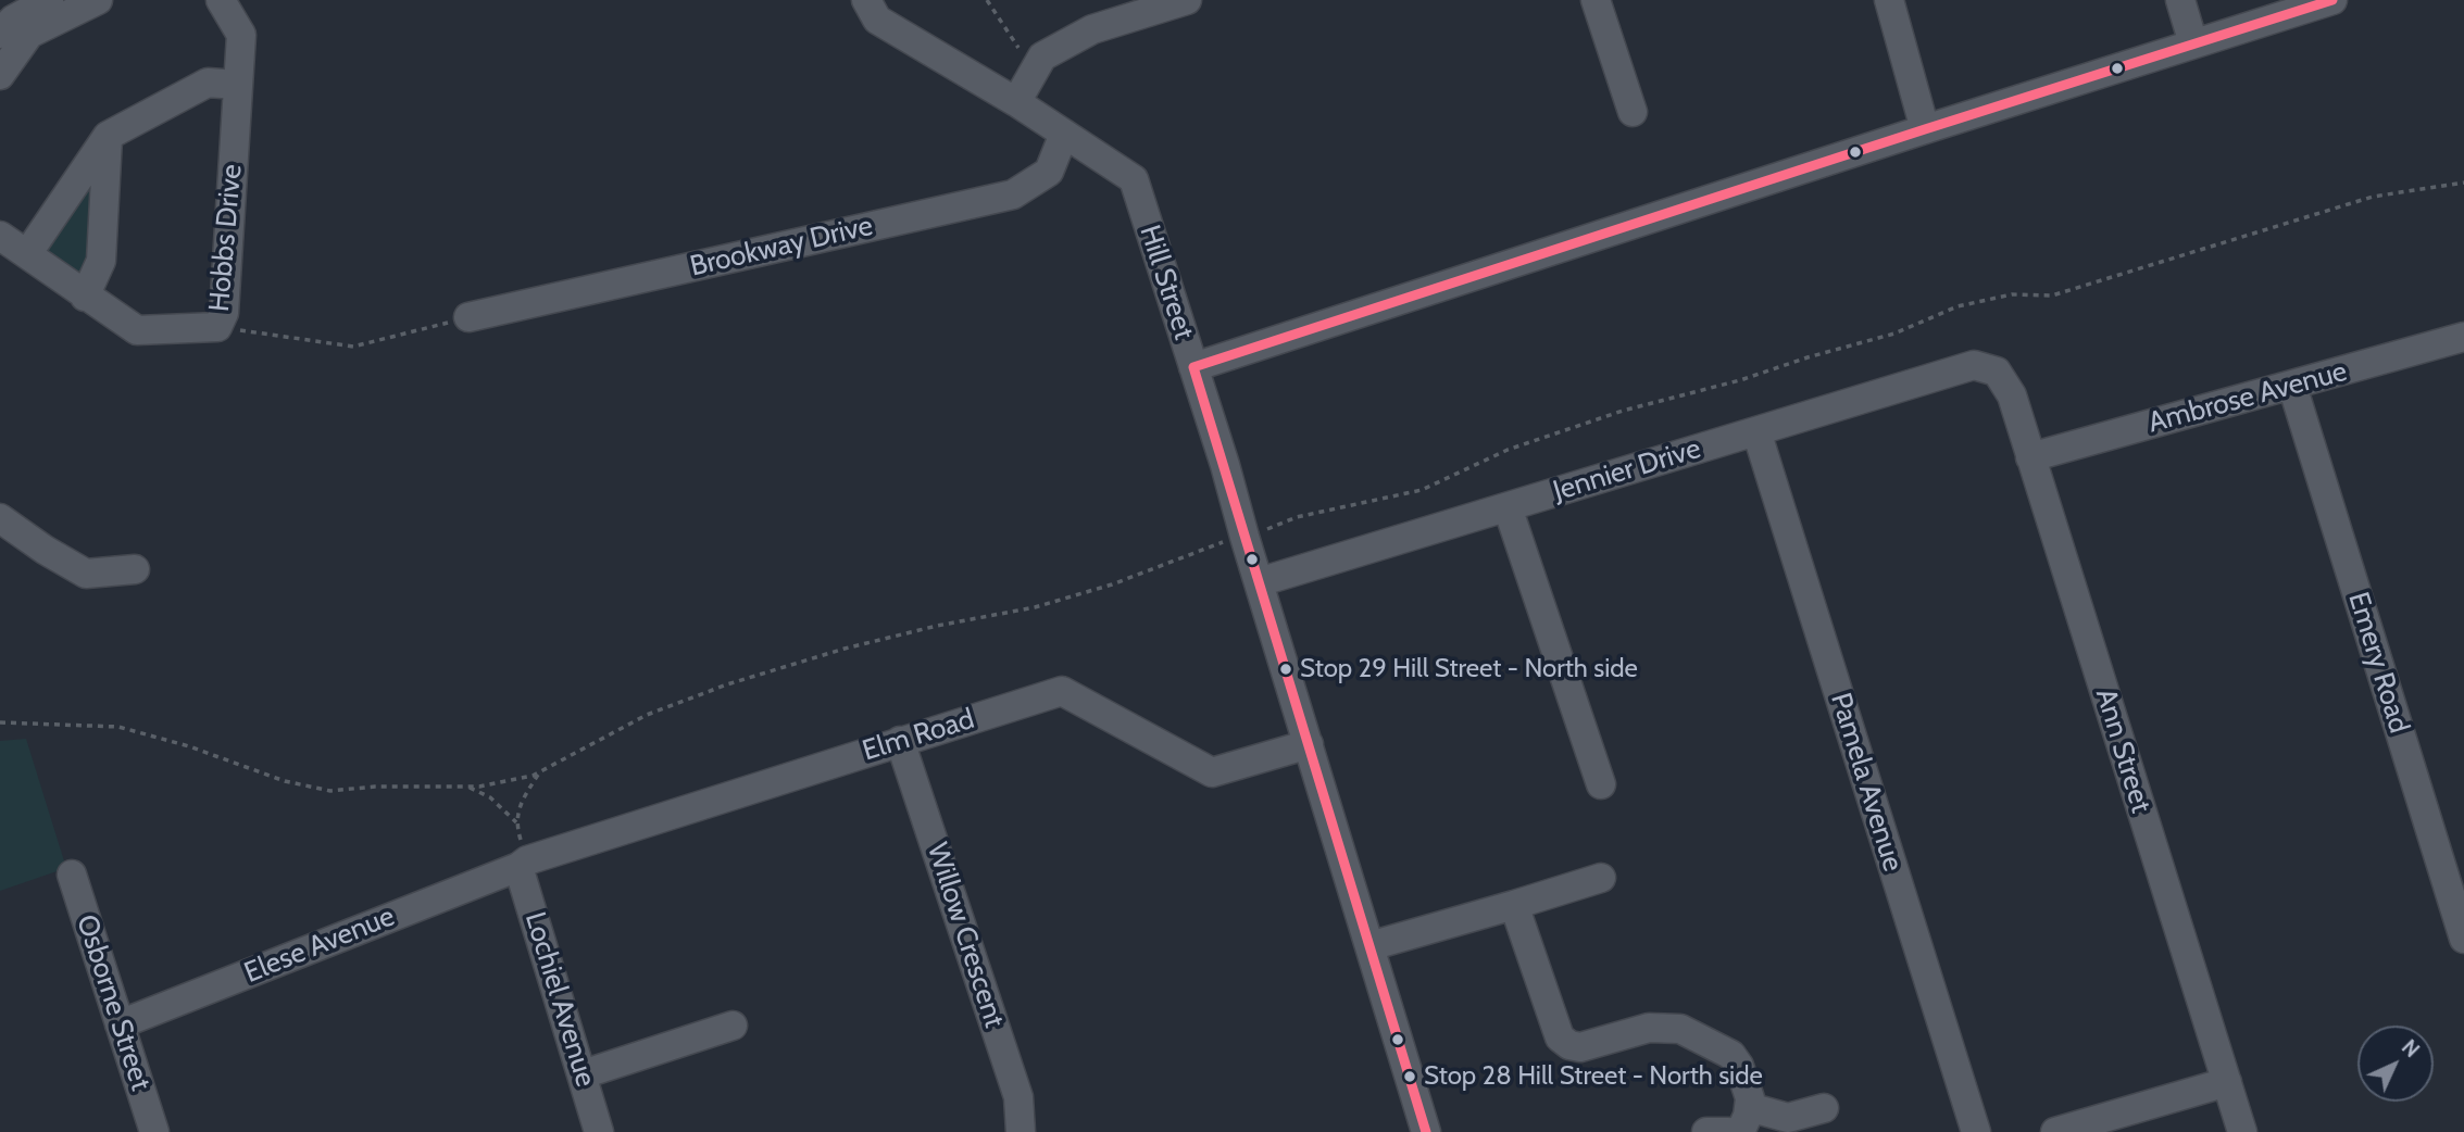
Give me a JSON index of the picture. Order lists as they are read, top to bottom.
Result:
{
  "streets": {
    "street": [
      "Hobbs Drive",
      "Brookway Drive",
      "Hill Street",
      "Ambrose Avenue",
      "Jennier Drive",
      "Emery Road",
      "Elm Road",
      "Ann Street",
      "Pamela Avenue",
      "Willow Crescent",
      "Elese Avenue",
      "Lochiel Avenue",
      "Osborne Street"
    ]
  },
  "crossings": [
    ["Brookway Drive", "Hill Street"],
    ["Hill Street", "Jennier Drive"],
    ["Hill Street", "Elm Road"],
    ["Ambrose Avenue", "Emery Road"],
    ["Ambrose Avenue", "Ann Street"],
    ["Jennier Drive", "Ann Street"],
    ["Jennier Drive", "Pamela Avenue"],
    ["Elm Road", "Willow Crescent"],
    ["Elm Road", "Elese Avenue"],
    ["Elm Road", "Lochiel Avenue"],
    ["Elese Avenue", "Lochiel Avenue"],
    ["Elese Avenue", "Osborne Street"]
  ],
  "places": ["Stop 29 Hill Street - North side", "Stop 28 Hill Street - North side"],
  "north": "top right"
}
